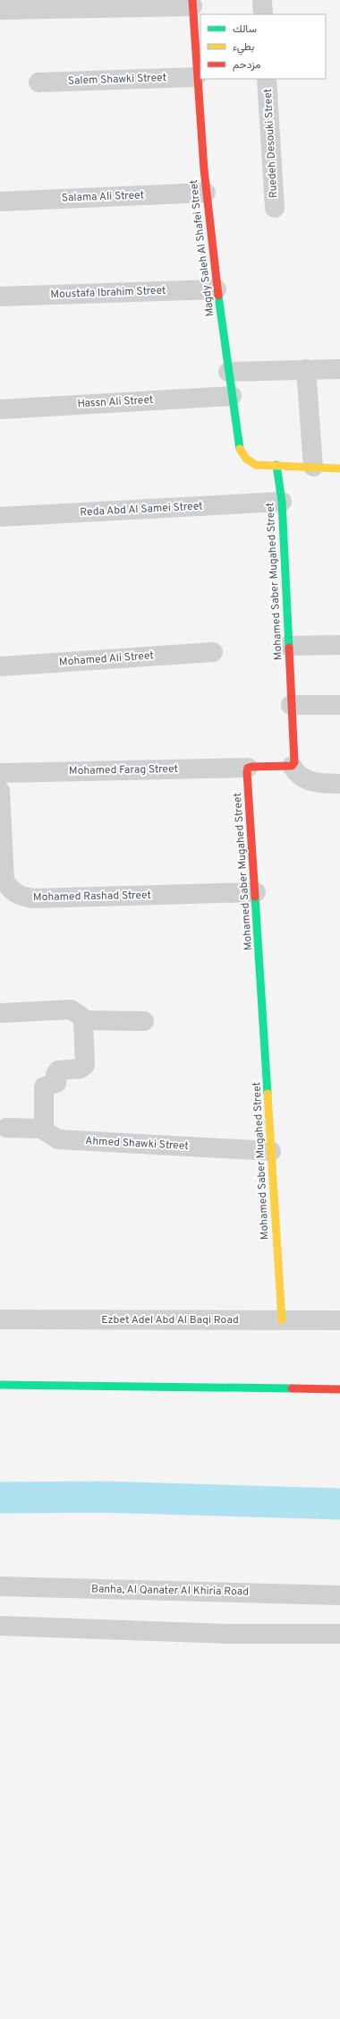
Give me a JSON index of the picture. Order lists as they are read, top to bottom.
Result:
{
  "streets": {
    "street": [
      "Salem Shawki Street",
      "Ruedeh Desouki Street",
      "Salama Ali Street",
      "Magdy Saleh Al Shafei Street",
      "Moustafa Ibrahim Street",
      "Hassn Ali Street",
      "Reda Abd Al Samei Street",
      "Mohamed Saber Mugahed Street",
      "Mohamed Ali Street",
      "Mohamed Farag Street",
      "Mohamed Rashad Street",
      "Ahmed Shawki Street",
      "Ezbet Adel Abd Al Baqi Road",
      "Banha, Al Qanater Al Khiria Road"
    ]
  },
  "crossings": [
    ["Salem Shawki Street", "Magdy Saleh Al Shafei Street"],
    ["Salama Ali Street", "Magdy Saleh Al Shafei Street"],
    ["Magdy Saleh Al Shafei Street", "Moustafa Ibrahim Street"],
    ["Magdy Saleh Al Shafei Street", "Hassn Ali Street"],
    ["Magdy Saleh Al Shafei Street", "Mohamed Saber Mugahed Street"],
    ["Reda Abd Al Samei Street", "Mohamed Saber Mugahed Street"],
    ["Mohamed Saber Mugahed Street", "Mohamed Farag Street"],
    ["Mohamed Saber Mugahed Street", "Mohamed Rashad Street"],
    ["Mohamed Saber Mugahed Street", "Ahmed Shawki Street"],
    ["Mohamed Saber Mugahed Street", "Ezbet Adel Abd Al Baqi Road"]
  ],
  "legend": ["سالك", "بطيء", "مزدحم"]
}
